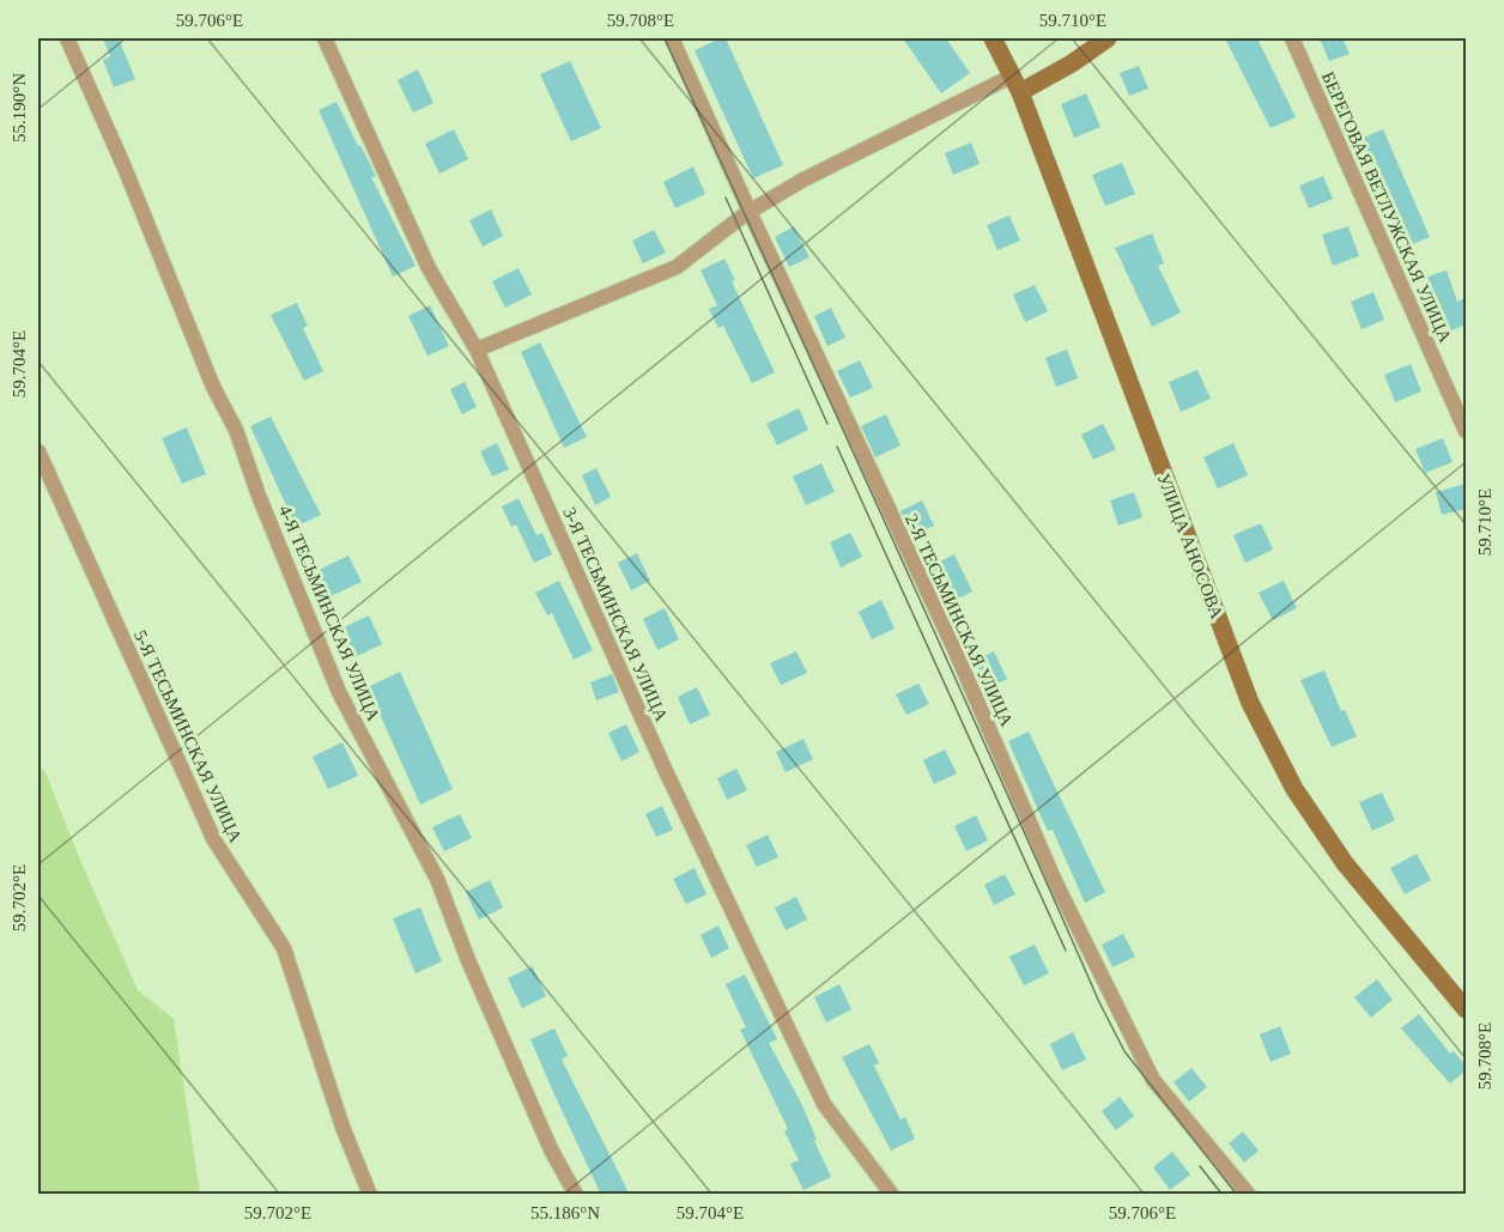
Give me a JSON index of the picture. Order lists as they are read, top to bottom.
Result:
{
  "streets": {
    "main road": ["УЛИЦА АНОСОВА"],
    "street": [
      "БЕРЕГОВАЯ ВЕТЛУЖСКАЯ УЛИЦА",
      "4-Я ТЕСЬМИНСКАЯ УЛИЦА",
      "3-Я ТЕСЬМИНСКАЯ УЛИЦА",
      "2-Я ТЕСЬМИНСКАЯ УЛИЦА",
      "5-Я ТЕСЬМИНСКАЯ УЛИЦА"
    ]
  },
  "coordinates": [
    "59.706°E",
    "59.708°E",
    "59.710°E",
    "55.190°N",
    "59.704°E",
    "59.702°E",
    "55.186°N"
  ]
}
